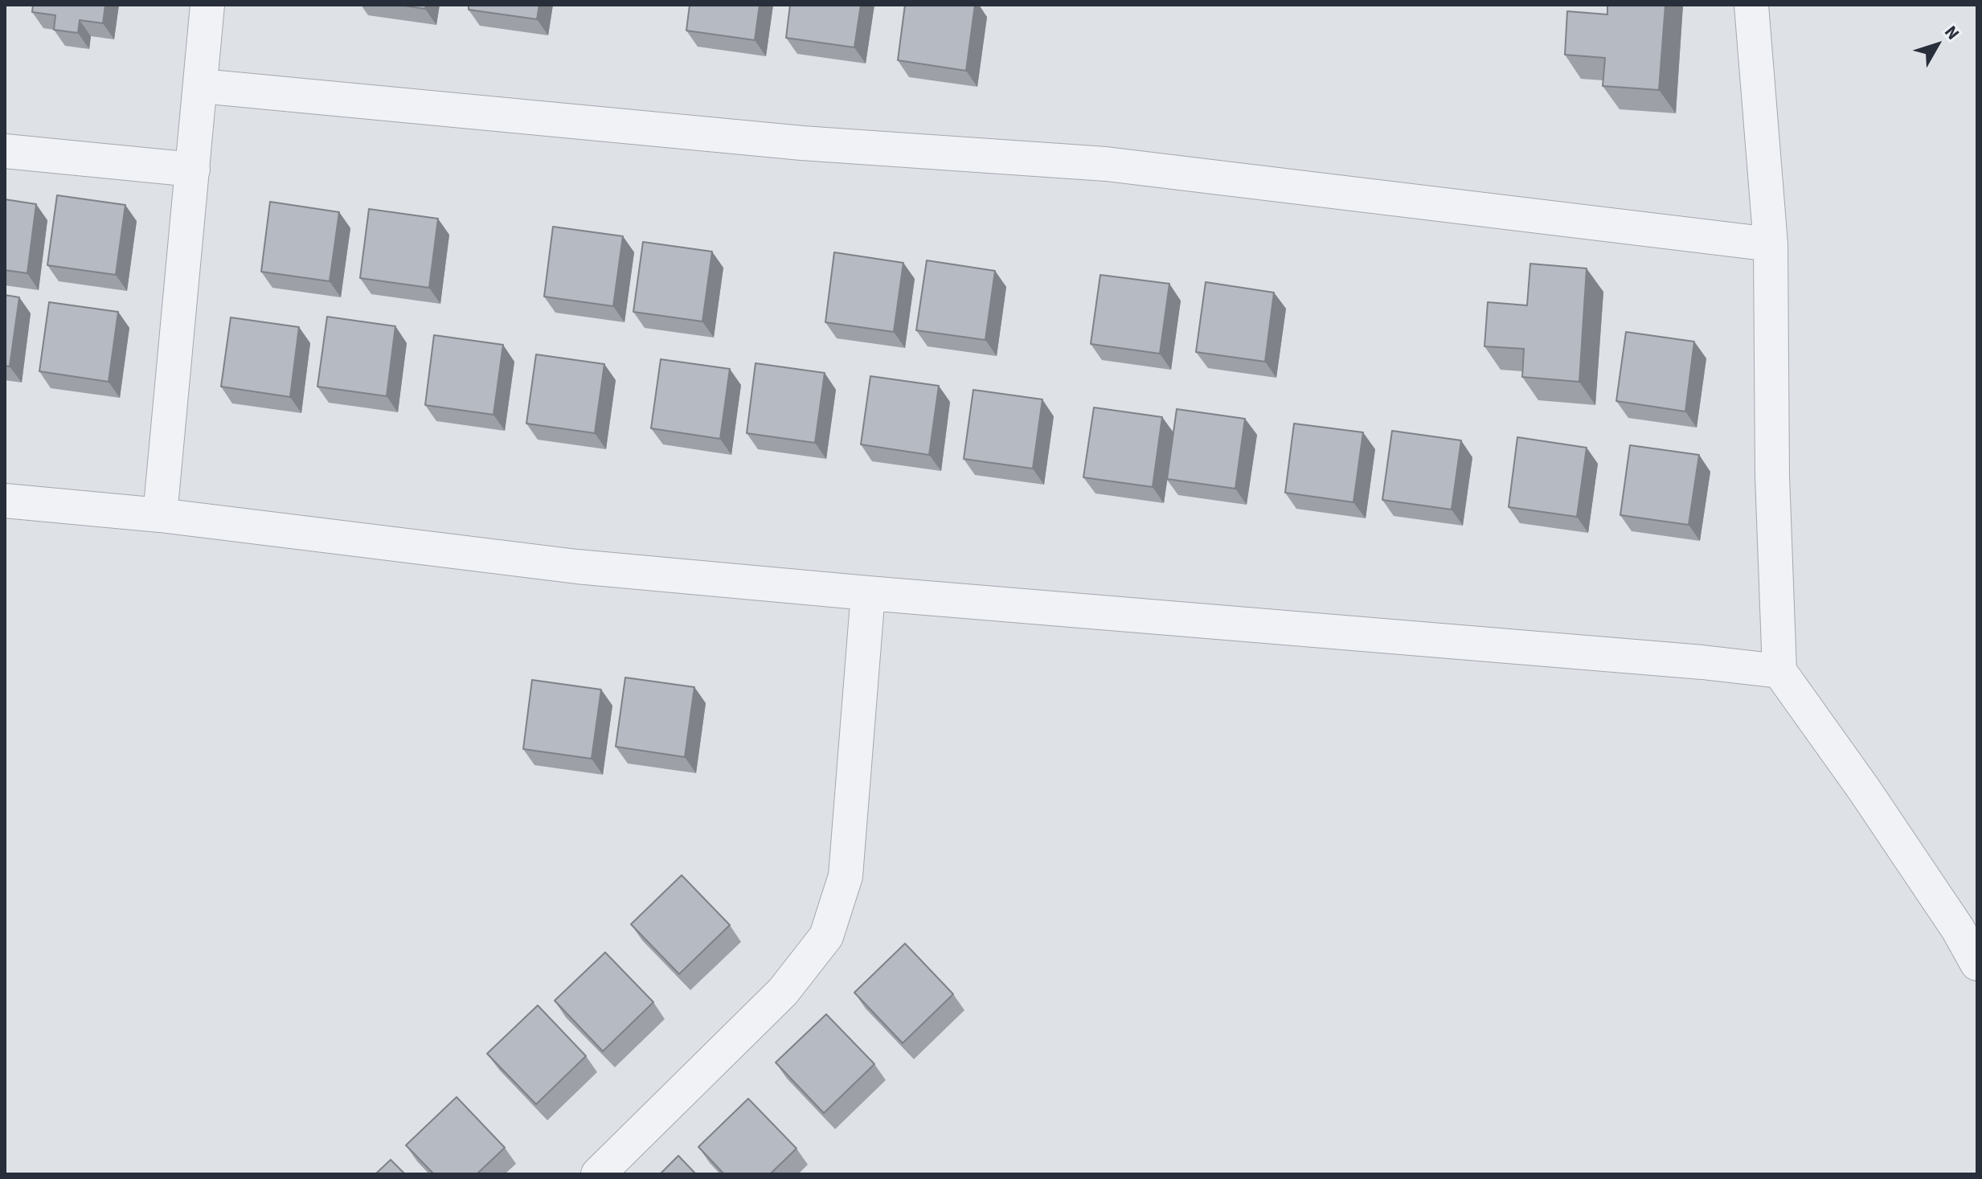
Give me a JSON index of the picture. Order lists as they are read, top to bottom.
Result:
{
  "north": "top right"
}
